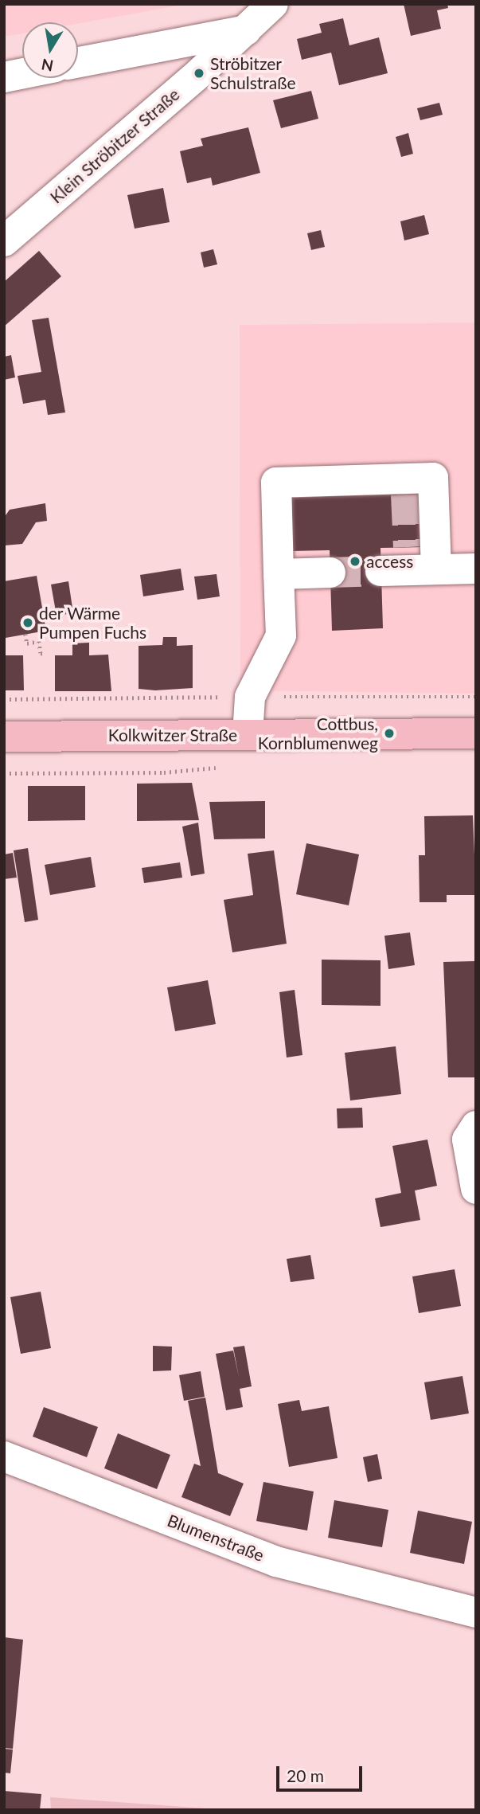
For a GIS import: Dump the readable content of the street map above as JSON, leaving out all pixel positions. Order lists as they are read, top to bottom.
{
  "streets": {
    "main road": ["Kolkwitzer Straße"],
    "street": ["Klein Ströbitzer Straße", "Blumenstraße"]
  },
  "places": [
    "Ströbitzer Schulstraße",
    "access",
    "der Wärme Pumpen Fuchs",
    "Cottbus, Kornblumenweg"
  ],
  "scale_bar": "20 m",
  "north": "bottom"
}
